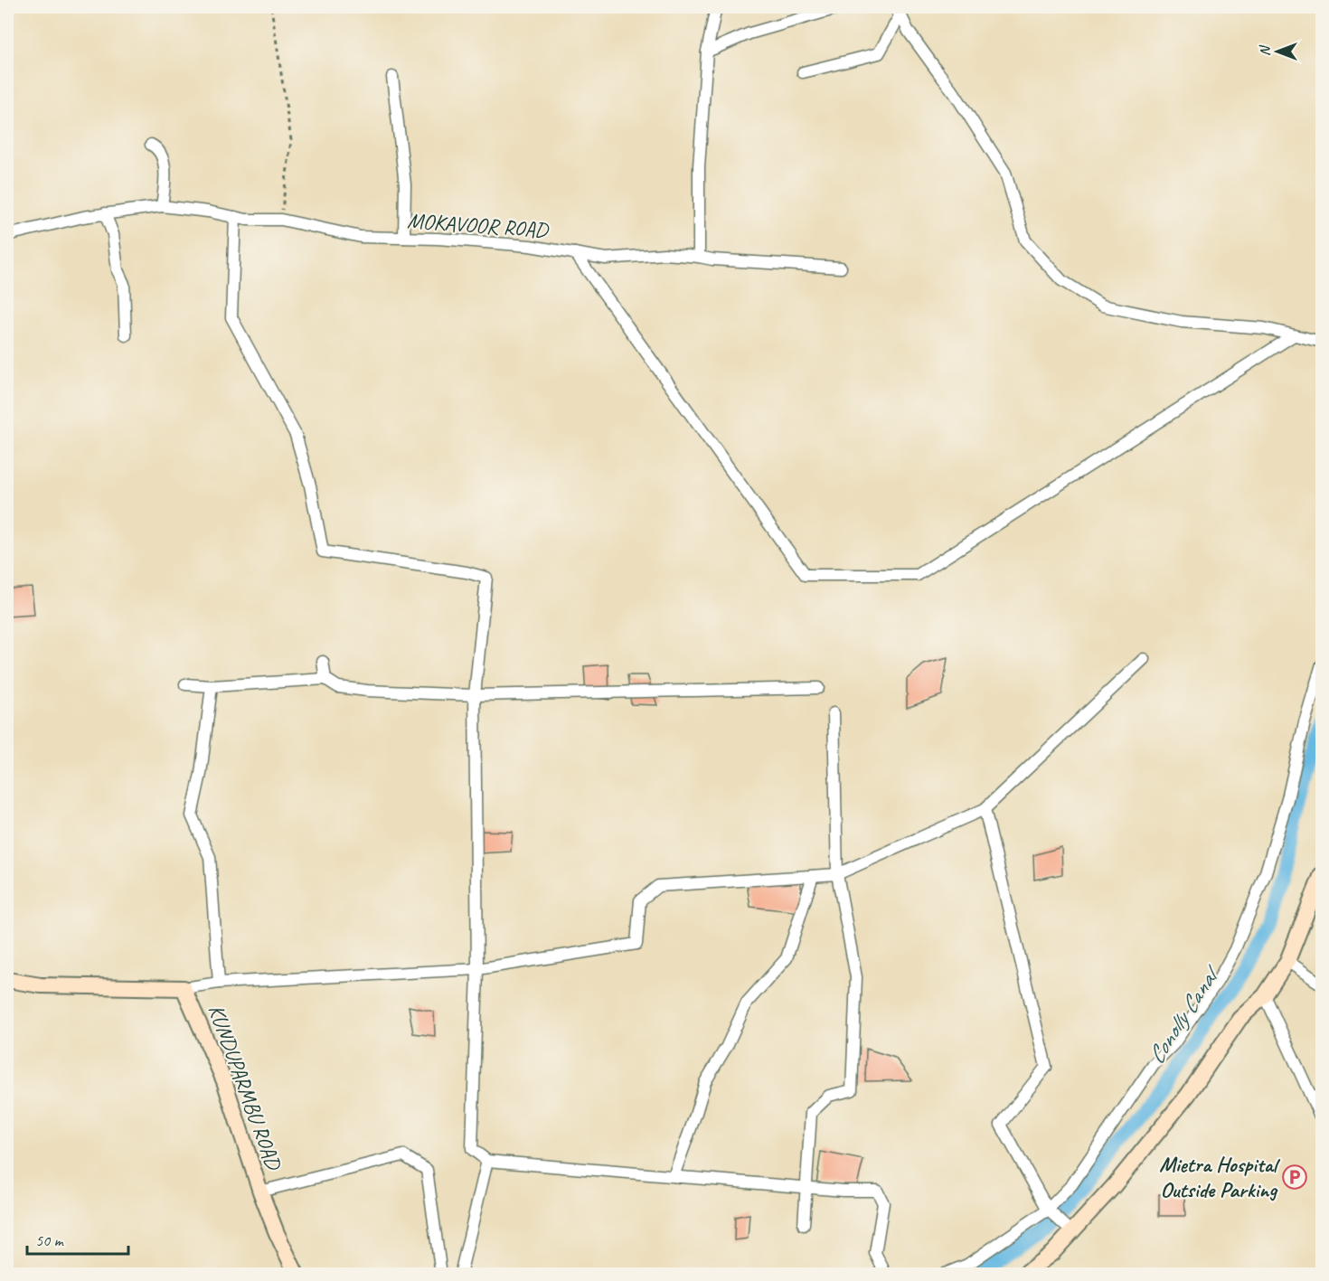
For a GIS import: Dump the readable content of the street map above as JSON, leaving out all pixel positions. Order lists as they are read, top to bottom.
{
  "streets": {
    "main road": ["KUNDUPARMBU ROAD"],
    "street": ["MOKAVOOR ROAD"]
  },
  "water": ["Conolly Canal"],
  "places": {
    "parking": ["Mietra Hospital Outside Parking"]
  },
  "scale_bar": "50 m",
  "north": "left"
}
